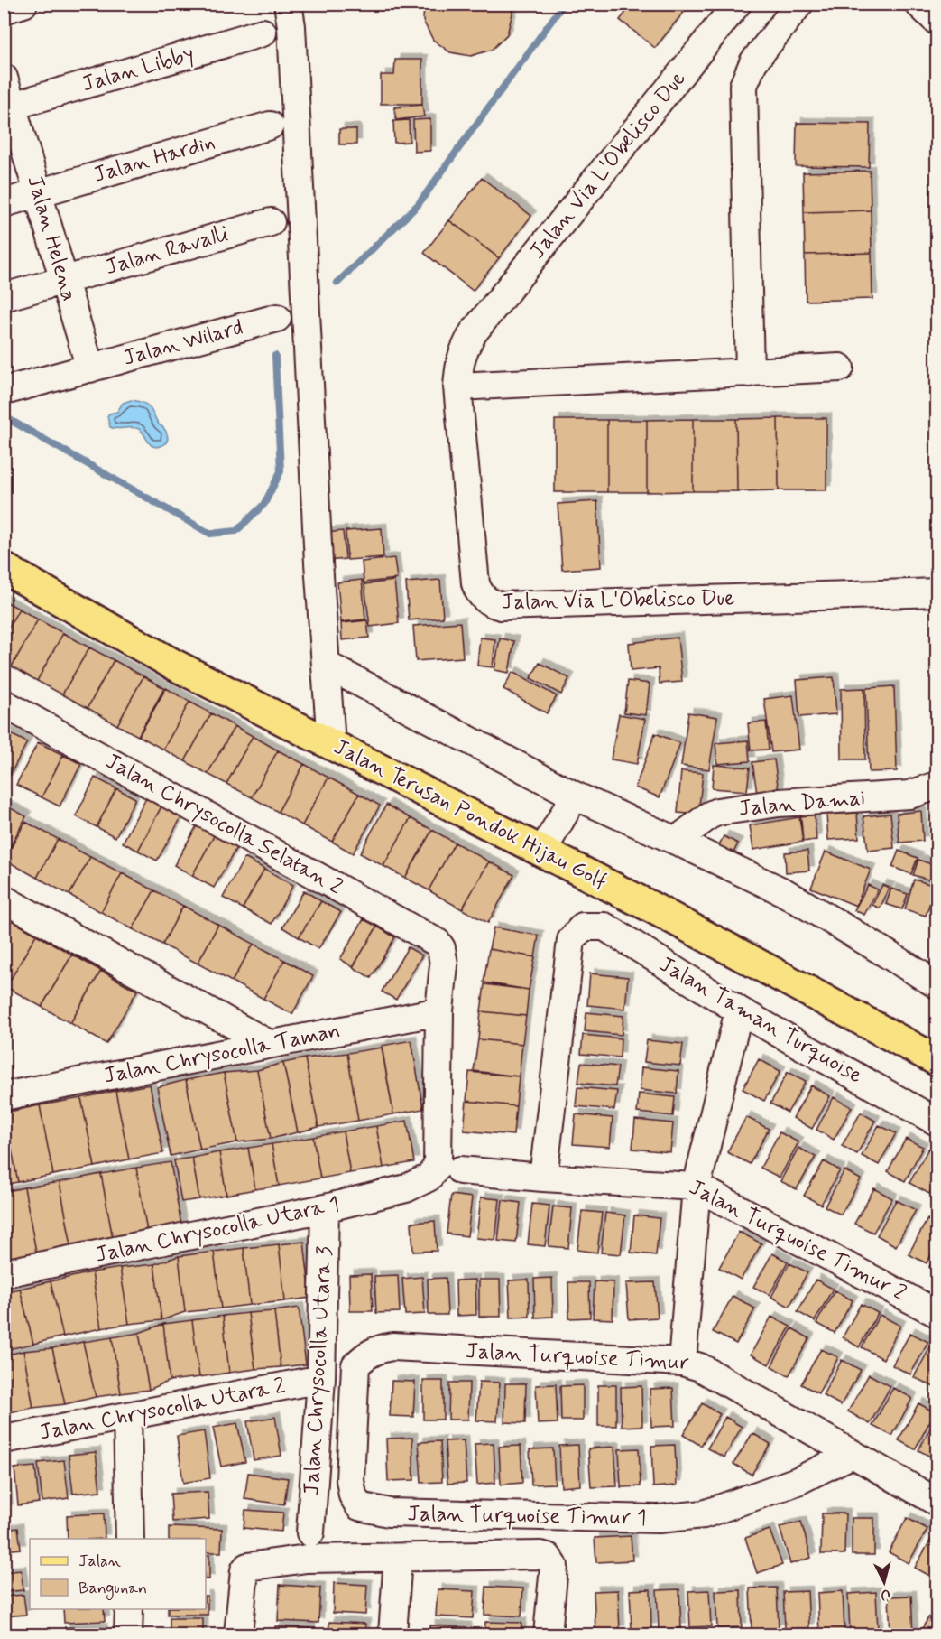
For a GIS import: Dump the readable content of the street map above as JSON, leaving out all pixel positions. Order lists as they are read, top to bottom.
{
  "streets": {
    "main road": ["Jalan Terusan Pondok Hijau Golf"],
    "street": [
      "Jalan Libby",
      "Jalan Hardin",
      "Jalan Via L'Obelisco Due",
      "Jalan Helena",
      "Jalan Ravalli",
      "Jalan Wilard",
      "Jalan Damai",
      "Jalan Chrysocolla Selatan 2",
      "Jalan Taman Turquoise",
      "Jalan Chrysocolla Taman",
      "Jalan Chrysocolla Utara 1",
      "Jalan Turquoise Timur 2",
      "Jalan Turquoise Timur",
      "Jalan Chrysocolla Utara 3",
      "Jalan Chrysocolla Utara 2",
      "Jalan Turquoise Timur 1"
    ]
  },
  "crossings": [
    ["Jalan Libby", "Jalan Helena"],
    ["Jalan Hardin", "Jalan Helena"],
    ["Jalan Helena", "Jalan Ravalli"],
    ["Jalan Helena", "Jalan Wilard"],
    ["Jalan Chrysocolla Selatan 2", "Jalan Chrysocolla Taman"],
    ["Jalan Chrysocolla Selatan 2", "Jalan Chrysocolla Utara 1"],
    ["Jalan Taman Turquoise", "Jalan Turquoise Timur 2"],
    ["Jalan Chrysocolla Taman", "Jalan Chrysocolla Utara 1"],
    ["Jalan Chrysocolla Utara 1", "Jalan Chrysocolla Utara 3"],
    ["Jalan Turquoise Timur", "Jalan Turquoise Timur 1"],
    ["Jalan Chrysocolla Utara 3", "Jalan Chrysocolla Utara 2"]
  ],
  "legend": ["Jalan", "Bangunan"],
  "north": "bottom"
}
